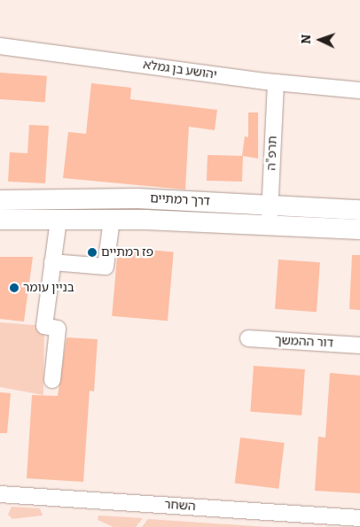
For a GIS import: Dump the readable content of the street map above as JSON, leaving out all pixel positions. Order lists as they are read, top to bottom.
{
  "streets": {
    "main road": ["דרך רמתיים"],
    "street": [
      "יהושע בן גמלא",
      "תרפ\"ה",
      "דור ההמשך",
      "השחר"
    ]
  },
  "crossings": [
    ["יהושע בן גמלא", "תרפ\"ה"],
    ["תרפ\"ה", "דרך רמתיים"]
  ],
  "places": ["פז רמתיים", "בניין עומר"],
  "north": "left"
}
